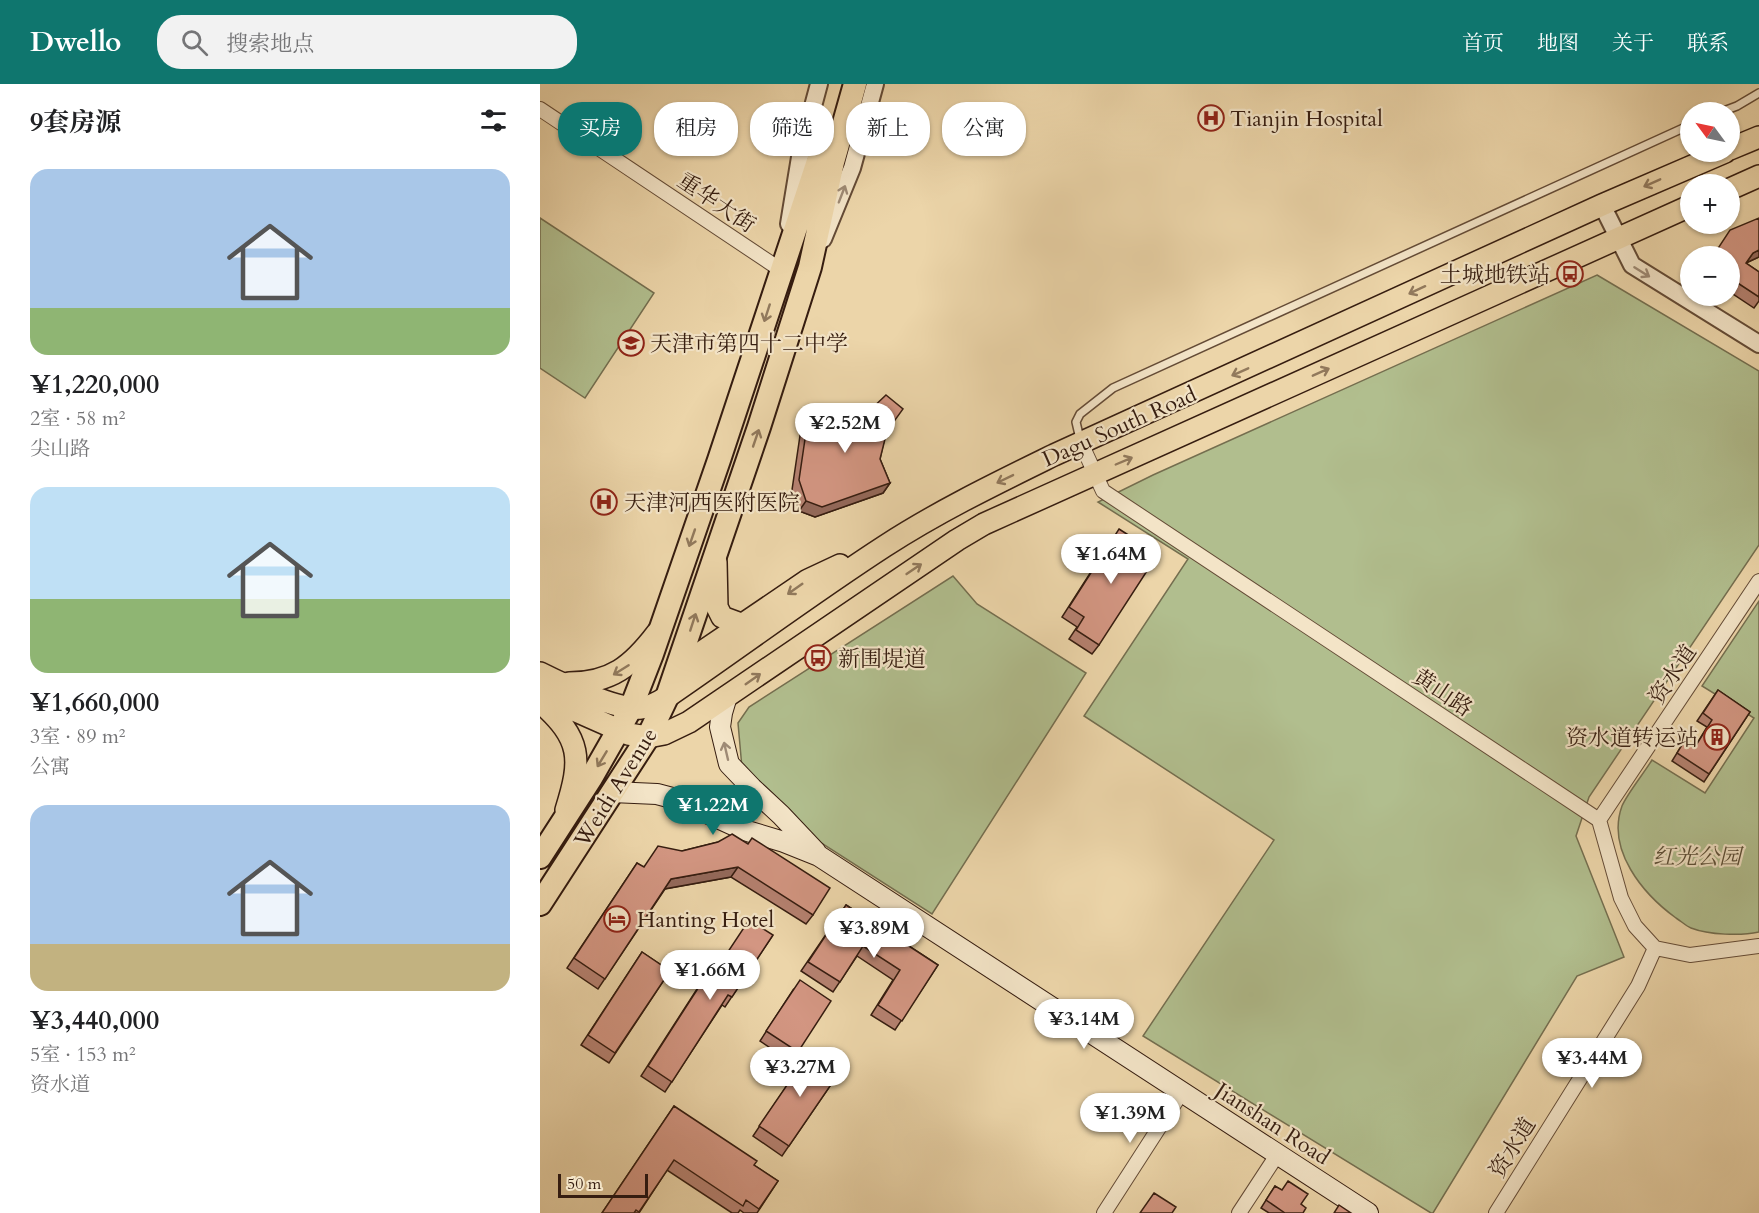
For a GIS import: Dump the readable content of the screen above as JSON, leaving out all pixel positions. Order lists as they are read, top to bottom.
{
  "streets": {
    "highway": ["Weidi Avenue"],
    "main road": ["Dagu South Road", "Jianshan Road"],
    "street": ["重华大街", "资水道", "黄山路"]
  },
  "crossings": [
    ["重华大街", "Weidi Avenue"],
    ["Dagu South Road", "黄山路"],
    ["Dagu South Road", "Weidi Avenue"],
    ["资水道", "黄山路"]
  ],
  "parks": ["红光公园"],
  "places": {
    "hospital": ["Tianjin Hospital", "天津河西医附医院"],
    "bus stop": ["土城地铁站", "新围堤道"],
    "school or university": ["天津市第四十二中学"],
    "building": ["资水道转运站"],
    "hotel": ["Hanting Hotel"]
  },
  "scale_bar": "50 m",
  "north": "top left",
  "page": {
    "header": "Dwello",
    "search": "搜索地点",
    "nav": [
      "首页",
      "地图",
      "关于",
      "联系"
    ],
    "heading": "9套房源",
    "map_buttons": ["+", "−"],
    "chip": [
      "买房",
      "租房",
      "筛选",
      "新上",
      "公寓"
    ],
    "list": [
      {
        "name": "¥1,220,000",
        "note": "2室 · 58 m² · 尖山路"
      },
      {
        "name": "¥1,660,000",
        "note": "3室 · 89 m² · 公寓"
      },
      {
        "name": "¥3,440,000",
        "note": "5室 · 153 m² · 资水道"
      }
    ],
    "price": [
      "¥2.52M",
      "¥1.64M",
      "¥1.22M",
      "¥3.89M",
      "¥1.66M",
      "¥3.14M",
      "¥3.44M",
      "¥3.27M",
      "¥1.39M"
    ],
    "scale": "50 m"
  }
}
